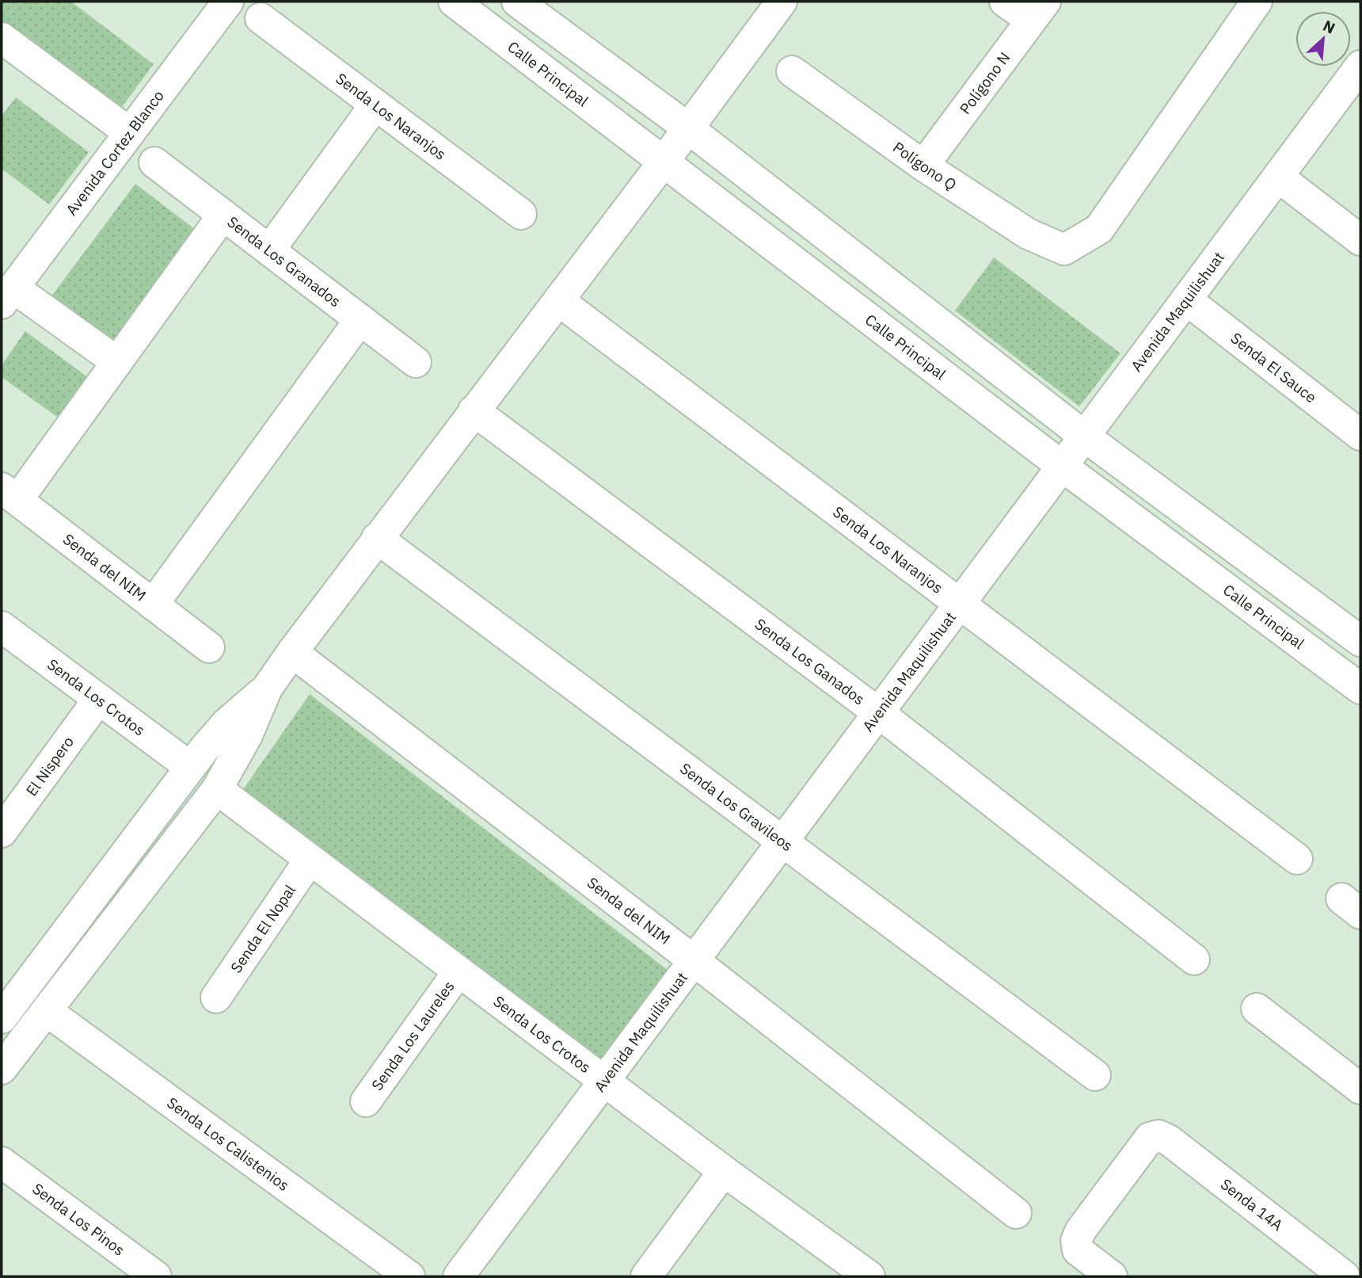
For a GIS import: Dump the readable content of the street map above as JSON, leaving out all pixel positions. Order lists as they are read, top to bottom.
{
  "streets": {
    "street": [
      "Calle Principal",
      "Polígono N",
      "Senda Los Naranjos",
      "Avenida Cortez Blanco",
      "Polígono Q",
      "Senda Los Granados",
      "Avenida Maquilishuat",
      "Senda El Sauce",
      "Senda del NIM",
      "Senda Los Ganados",
      "Senda Los Crotos",
      "El Nispero",
      "Senda Los Gravileos",
      "Senda El Nopal",
      "Senda Los Laureles",
      "Senda Los Calistenios",
      "Senda 14A",
      "Senda Los Pinos"
    ]
  },
  "crossings": [
    ["Calle Principal", "Avenida Maquilishuat"],
    ["Polígono N", "Polígono Q"],
    ["Senda Los Naranjos", "Avenida Maquilishuat"],
    ["Avenida Maquilishuat", "Senda El Sauce"],
    ["Avenida Maquilishuat", "Senda del NIM"],
    ["Avenida Maquilishuat", "Senda Los Ganados"],
    ["Avenida Maquilishuat", "Senda Los Crotos"],
    ["Avenida Maquilishuat", "Senda Los Gravileos"],
    ["Senda Los Crotos", "El Nispero"],
    ["Senda Los Crotos", "Senda El Nopal"],
    ["Senda Los Crotos", "Senda Los Laureles"]
  ],
  "north": "top right"
}
